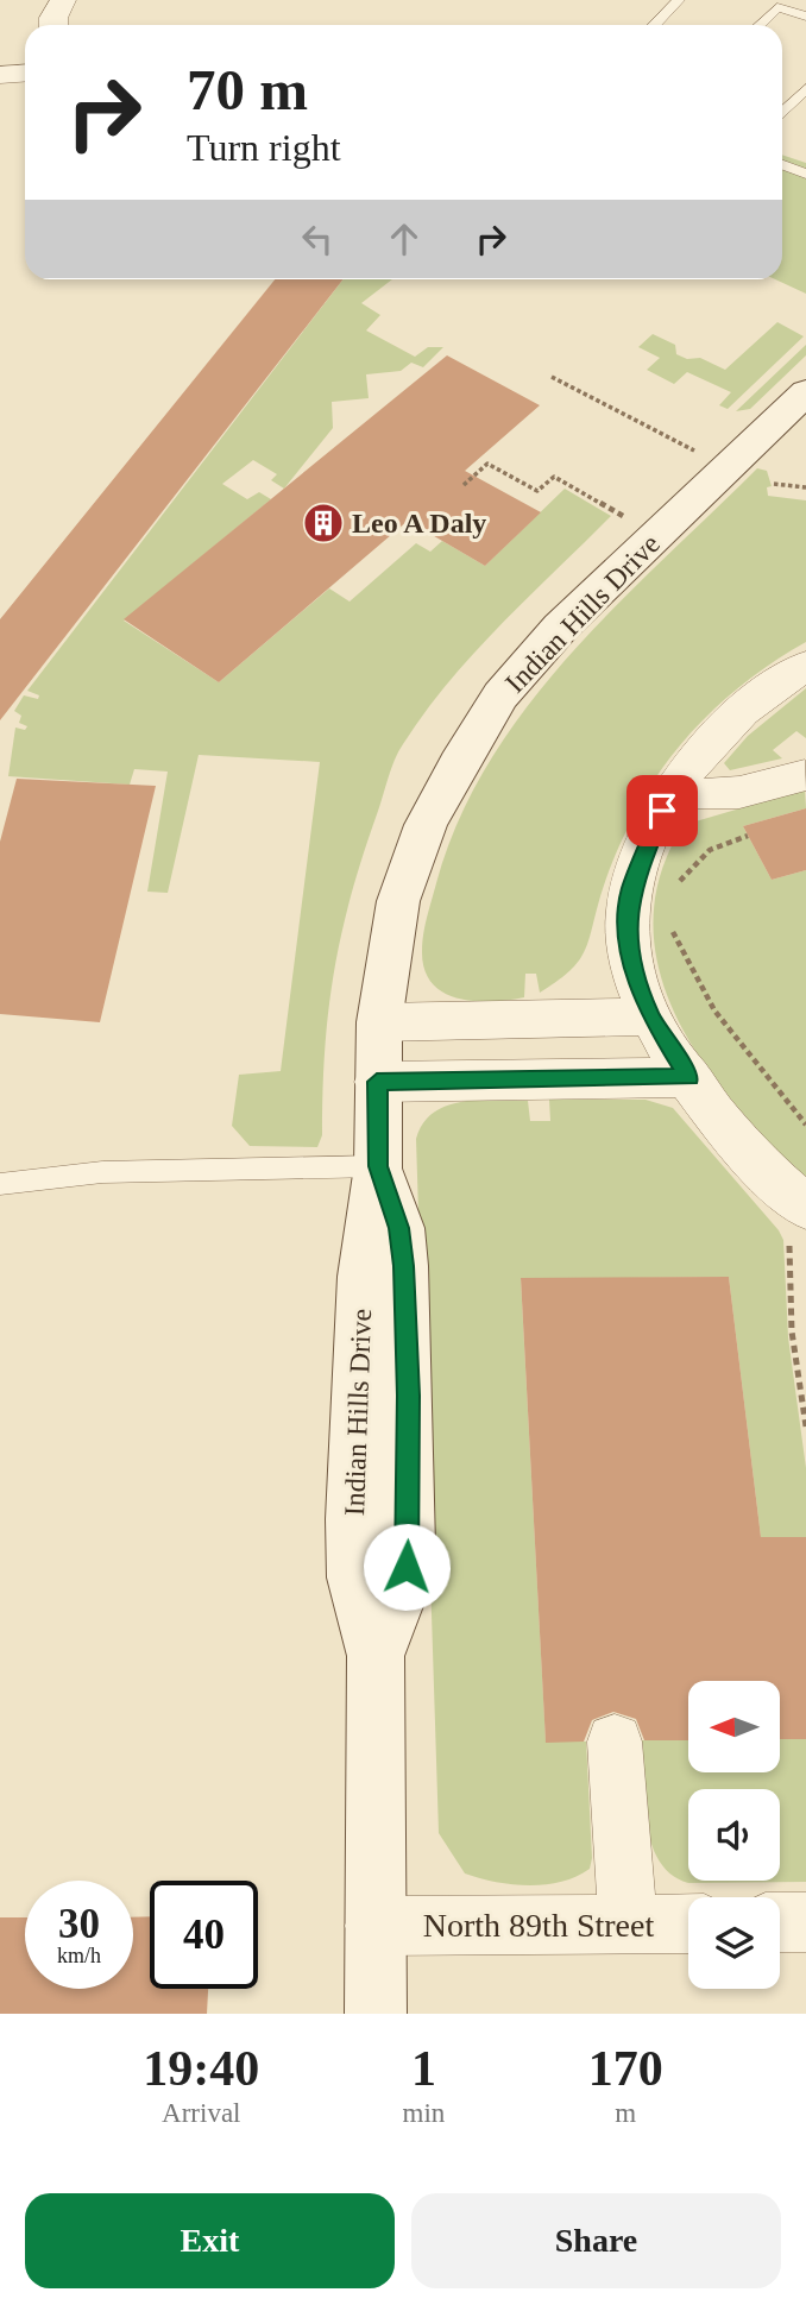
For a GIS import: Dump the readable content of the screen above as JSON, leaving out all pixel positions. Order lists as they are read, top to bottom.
{
  "streets": {
    "street": ["Indian Hills Drive", "North 89th Street"]
  },
  "crossings": [
    ["Indian Hills Drive", "North 89th Street"]
  ],
  "places": {
    "building": ["Leo A Daly"]
  },
  "north": "left",
  "page": {
    "turn": ["70 m", "Turn right"],
    "speed": "30 km/h",
    "limit": "40",
    "eta": [
      "19:40",
      "Arrival",
      "1",
      "min",
      "170",
      "m"
    ],
    "buttons": ["Exit", "Share"]
  }
}
